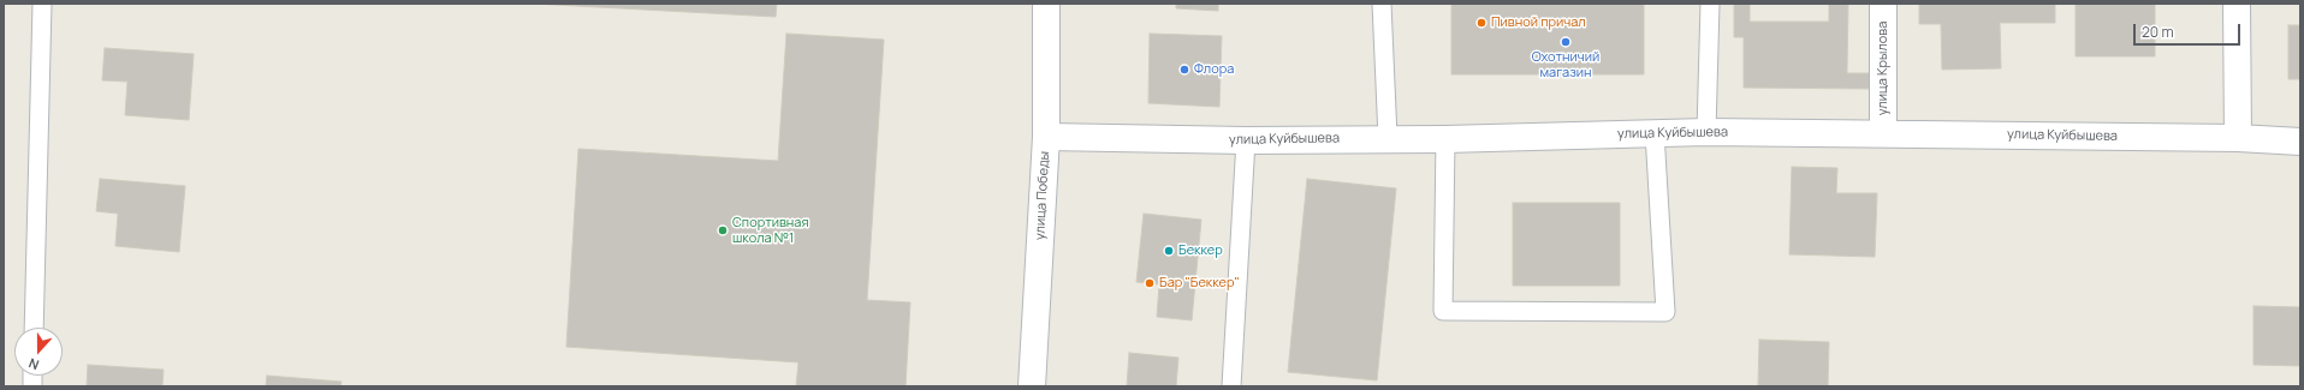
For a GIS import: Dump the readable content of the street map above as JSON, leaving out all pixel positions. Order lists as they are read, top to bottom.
{
  "streets": {
    "street": ["улица Крылова", "улица Куйбышева", "улица Победы"]
  },
  "crossings": [
    ["улица Крылова", "улица Куйбышева"],
    ["улица Куйбышева", "улица Победы"]
  ],
  "places": [
    "Пивной причал",
    "Охотничий магазин",
    "Флора",
    "Спортивная школа №1",
    "Беккер",
    "Бар \"Беккер\""
  ],
  "scale_bar": "20 m",
  "north": "bottom"
}
